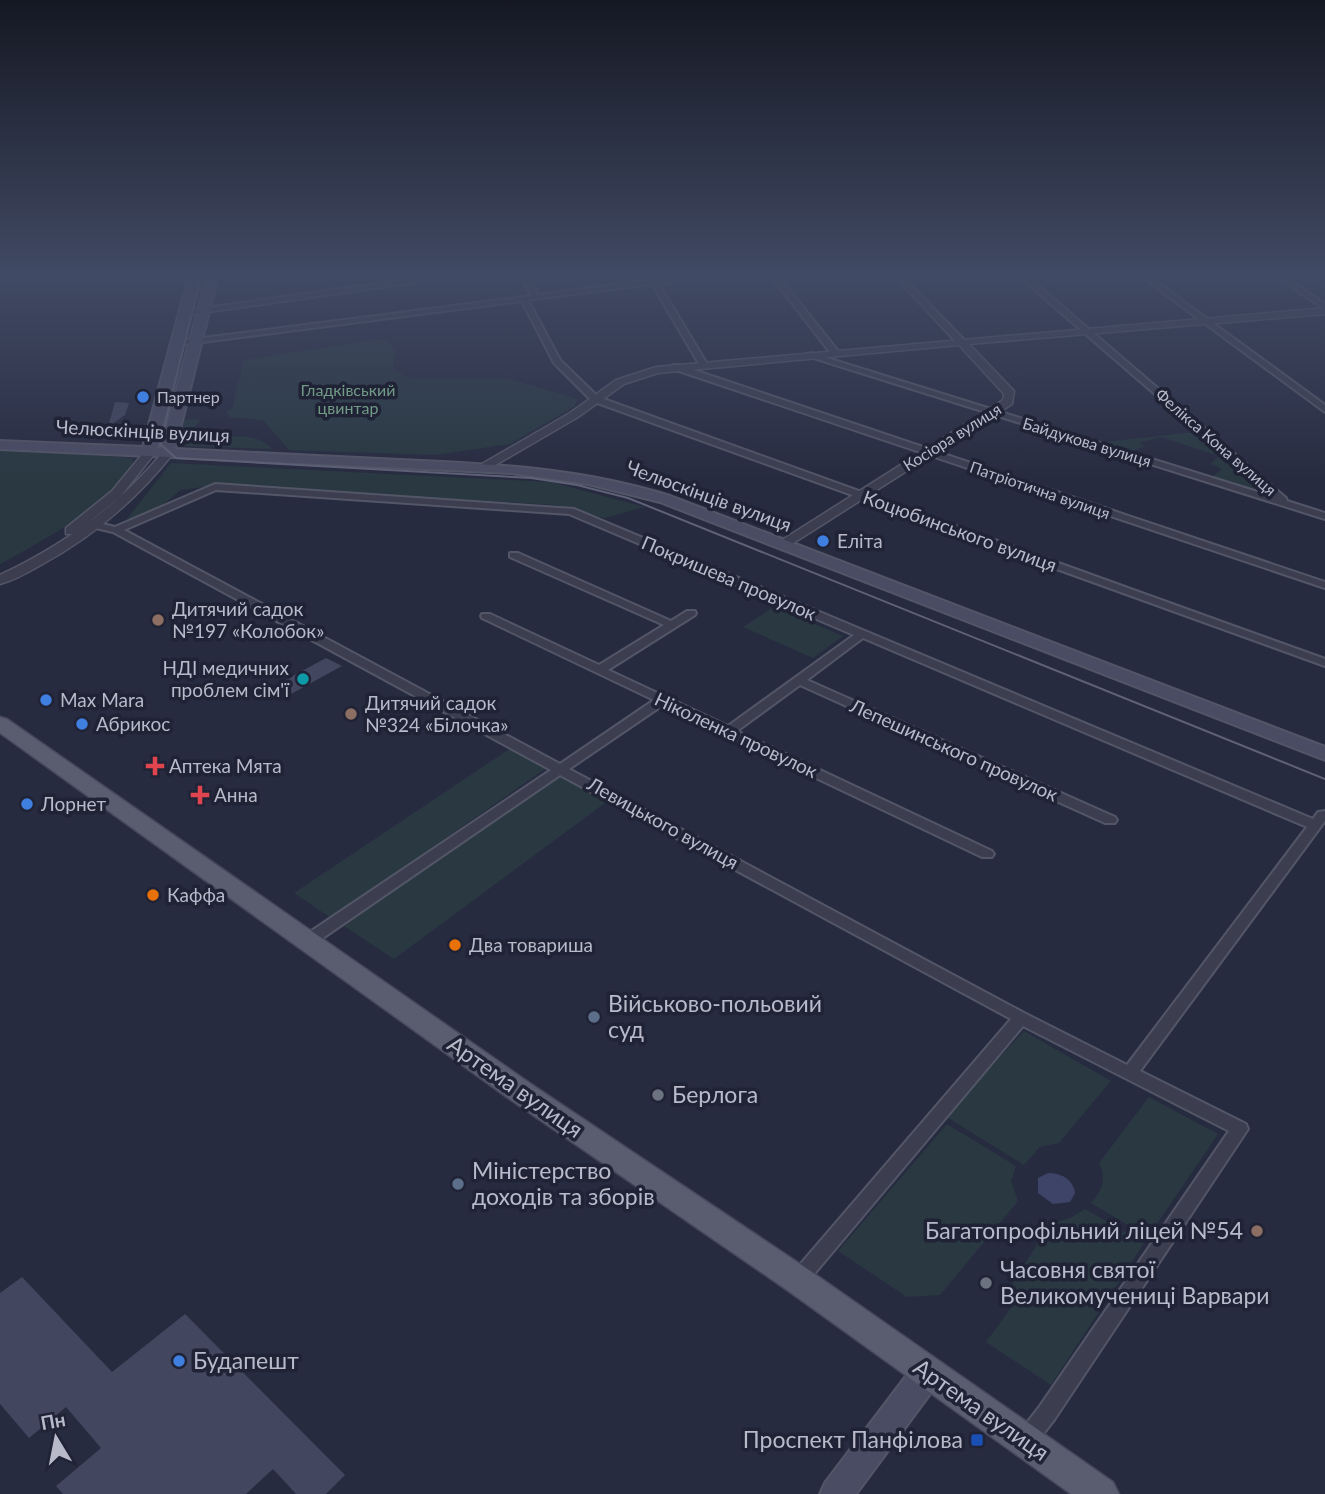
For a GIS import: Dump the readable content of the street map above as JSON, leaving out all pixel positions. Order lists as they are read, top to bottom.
{
  "streets": {
    "main road": ["Челюскінців вулиця", "Артема вулиця"],
    "street": [
      "Косіора вулиця",
      "Байдукова вулиця",
      "Фелікса Кона вулиця",
      "Патріотична вулиця",
      "Коцюбинського вулиця",
      "Покришева провулок",
      "Ніколенка провулок",
      "Лепешинського провулок",
      "Левицького вулиця"
    ]
  },
  "crossings": [
    ["Челюскінців вулиця", "Косіора вулиця"],
    ["Косіора вулиця", "Байдукова вулиця"],
    ["Косіора вулиця", "Патріотична вулиця"],
    ["Косіора вулиця", "Коцюбинського вулиця"],
    ["Байдукова вулиця", "Фелікса Кона вулиця"],
    ["Покришева провулок", "Левицького вулиця"],
    ["Левицького вулиця", "Артема вулиця"]
  ],
  "parks": ["Гладківський цвинтар"],
  "places": {
    "other": [
      "Партнер",
      "Еліта",
      "Дитячий садок №197 «Колобок»",
      "НДІ медичних проблем сім'ї",
      "Max Mara",
      "Дитячий садок №324 «Білочка»",
      "Абрикос",
      "Лорнет",
      "Каффа",
      "Два товариша",
      "Військово-польовий суд",
      "Берлога",
      "Міністерство доходів та зборів",
      "Багатопрофільний ліцей №54",
      "Часовня святої Великомучениці Варвари",
      "Будапешт"
    ],
    "health": ["Аптека Мята", "Анна"],
    "transit": ["Проспект Панфілова"]
  },
  "north": "top"
}
